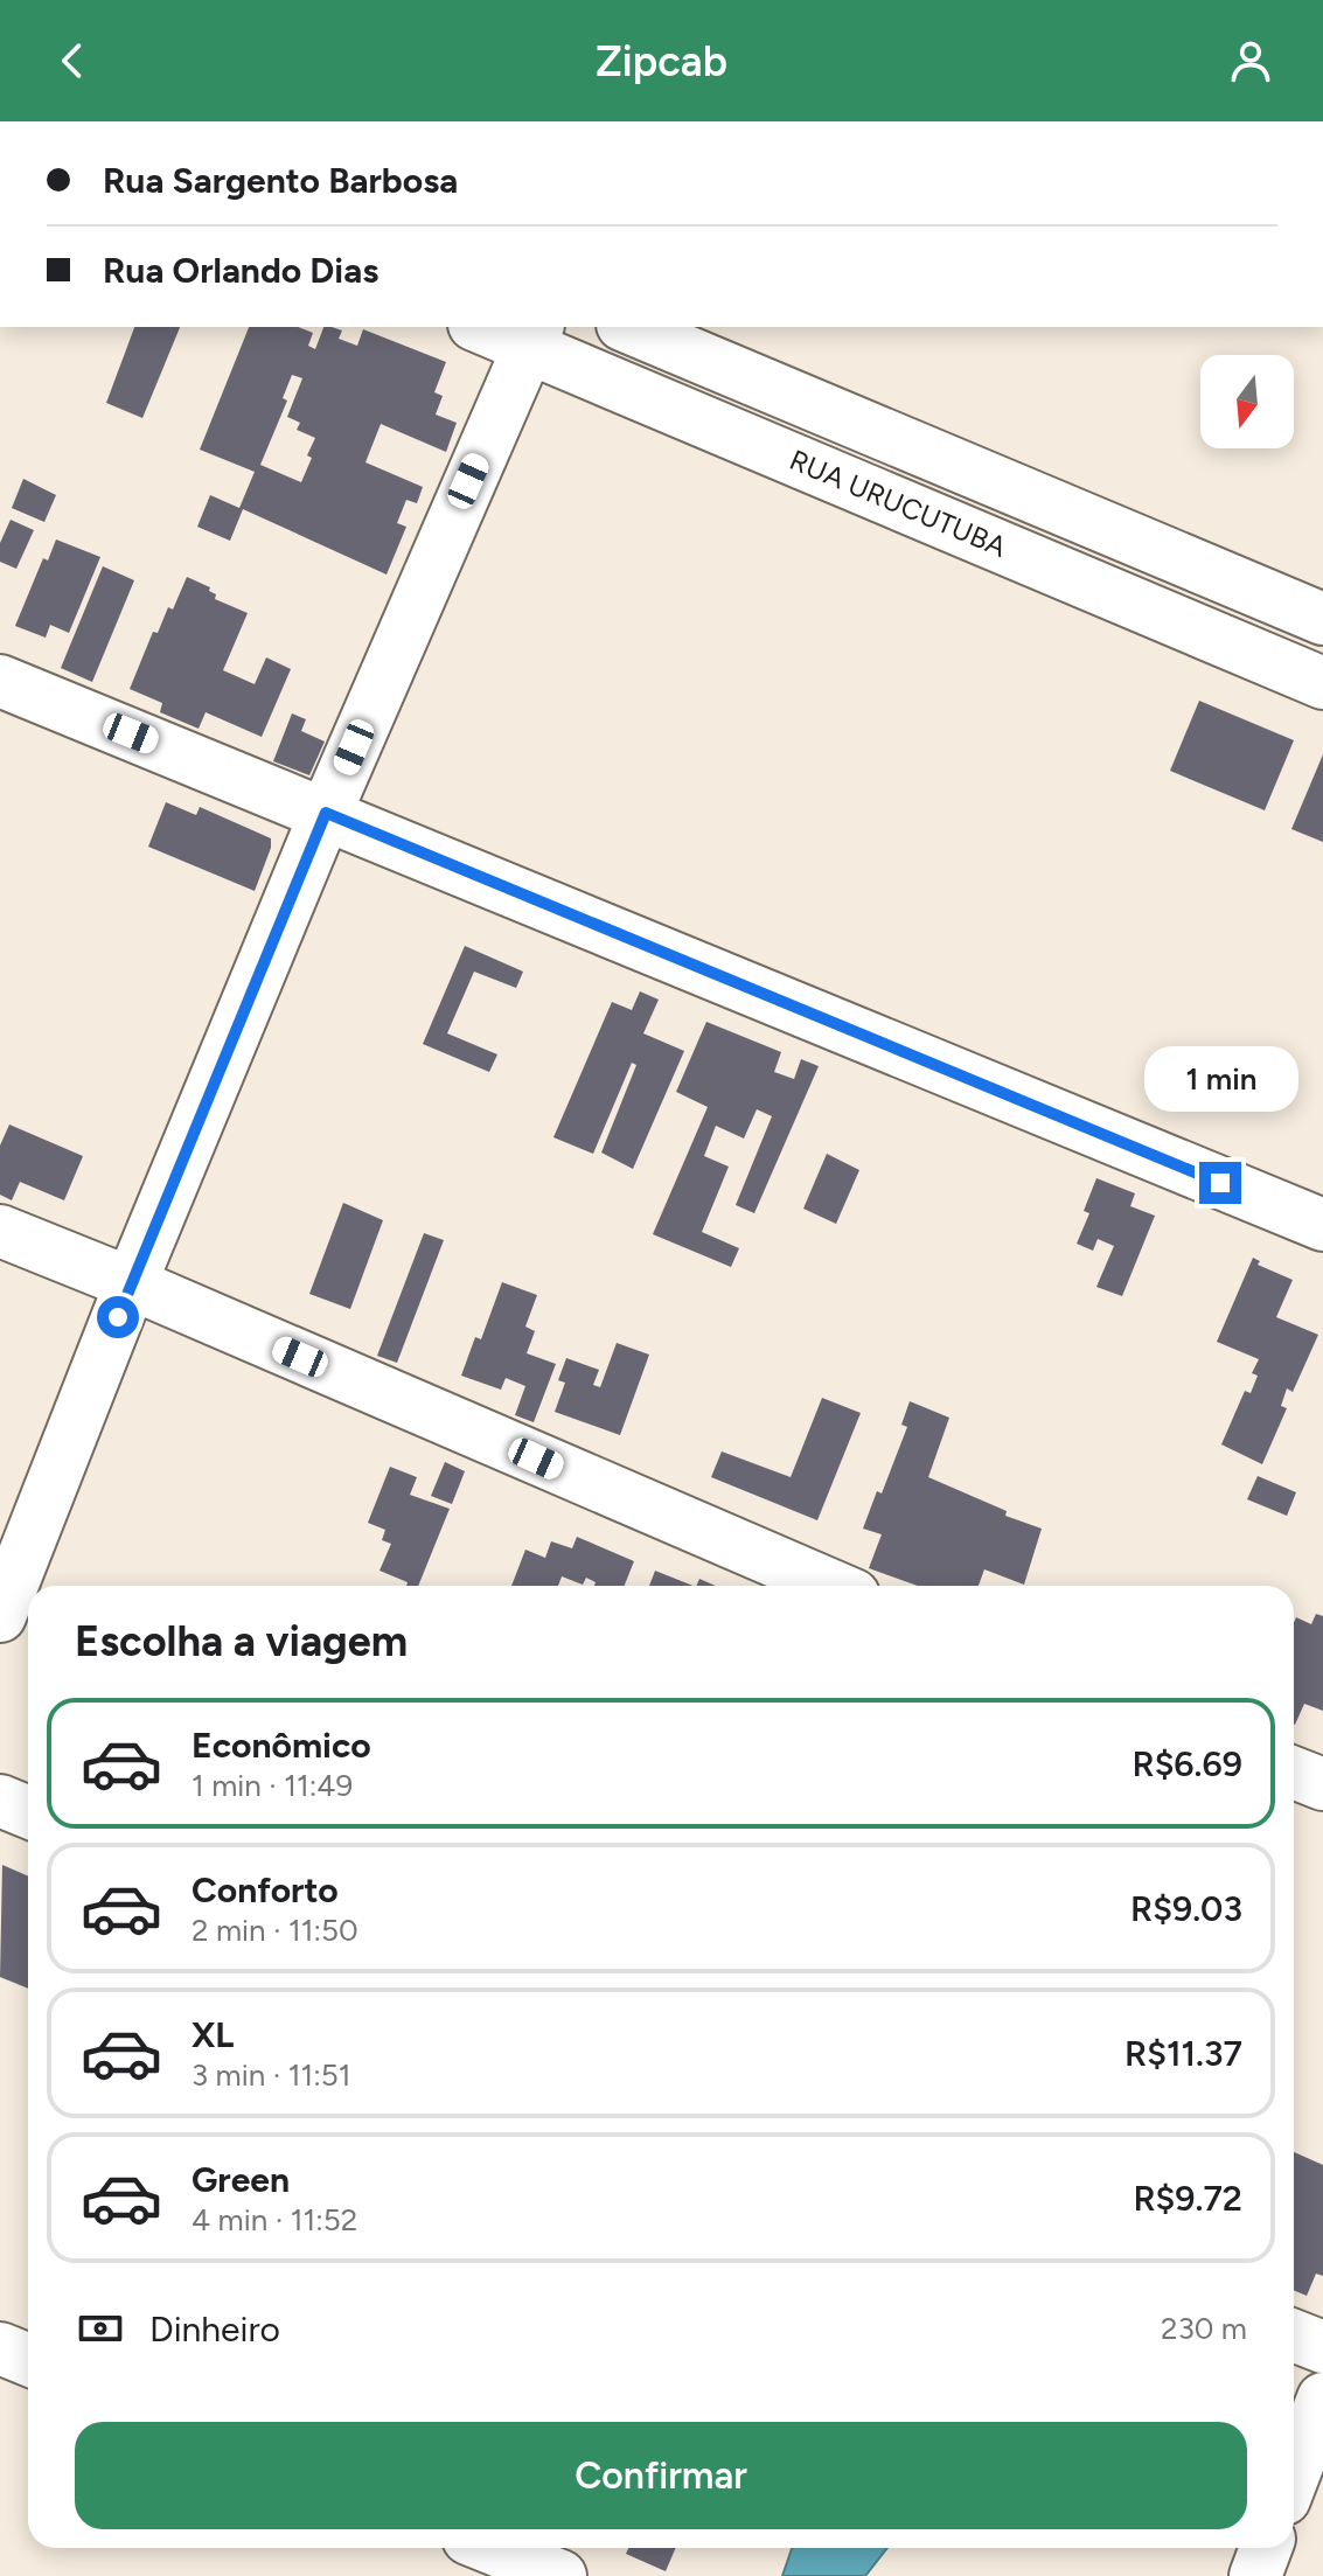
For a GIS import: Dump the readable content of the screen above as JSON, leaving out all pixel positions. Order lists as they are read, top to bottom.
{
  "streets": {
    "street": ["RUA URUCUTUBA"]
  },
  "north": "bottom",
  "page": {
    "header": "Zipcab",
    "banner": ["Rua Sargento Barbosa", "Rua Orlando Dias"],
    "bubble": "1 min",
    "heading": "Escolha a viagem",
    "list": [
      {
        "name": "Econômico",
        "note": "1 min · 11:49",
        "value": "R$6.69"
      },
      {
        "name": "Conforto",
        "note": "2 min · 11:50",
        "value": "R$9.03"
      },
      {
        "name": "XL",
        "note": "3 min · 11:51",
        "value": "R$11.37"
      },
      {
        "name": "Green",
        "note": "4 min · 11:52",
        "value": "R$9.72"
      }
    ],
    "pay": ["Dinheiro", "230 m"],
    "buttons": "Confirmar"
  }
}
